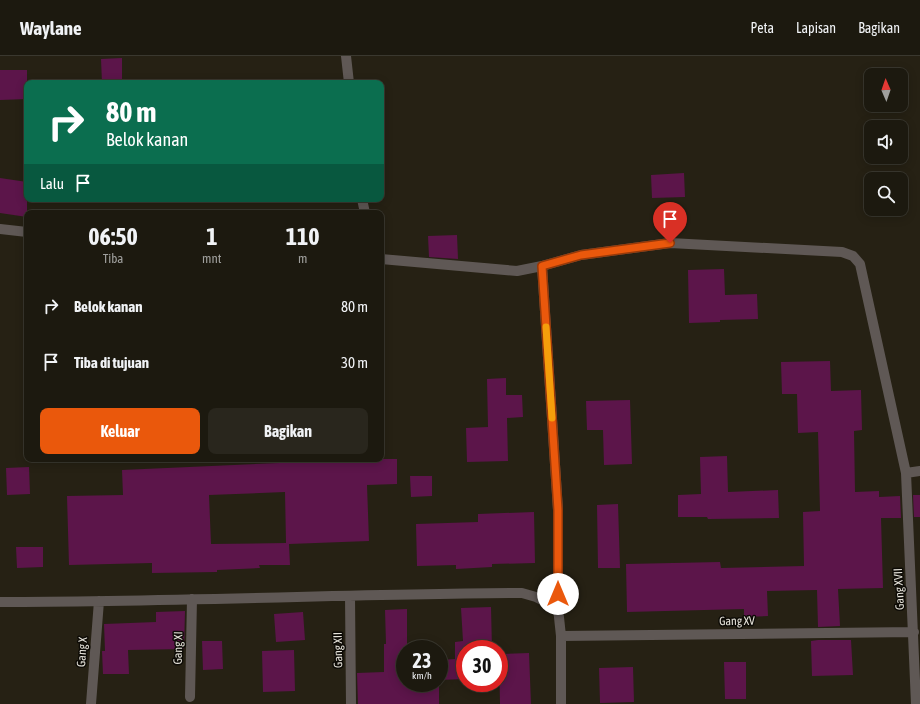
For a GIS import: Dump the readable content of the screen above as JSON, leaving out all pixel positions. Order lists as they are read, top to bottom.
{
  "streets": {
    "street": [
      "Gang XVII",
      "Gang XV",
      "Gang XI",
      "Gang XII",
      "Gang X"
    ]
  },
  "crossings": [
    ["Gang XVII", "Gang XV"]
  ],
  "north": "top",
  "page": {
    "header": "Waylane",
    "nav": ["Peta", "Lapisan", "Bagikan"],
    "turn": ["80 m", "Belok kanan"],
    "then": "Lalu",
    "eta": [
      "06:50",
      "Tiba",
      "1",
      "mnt",
      "110",
      "m"
    ],
    "list": [
      {
        "name": "Belok kanan",
        "value": "80 m"
      },
      {
        "name": "Tiba di tujuan",
        "value": "30 m"
      }
    ],
    "buttons": ["Keluar", "Bagikan"],
    "speed": "23 km/h",
    "limit": "30"
  }
}
